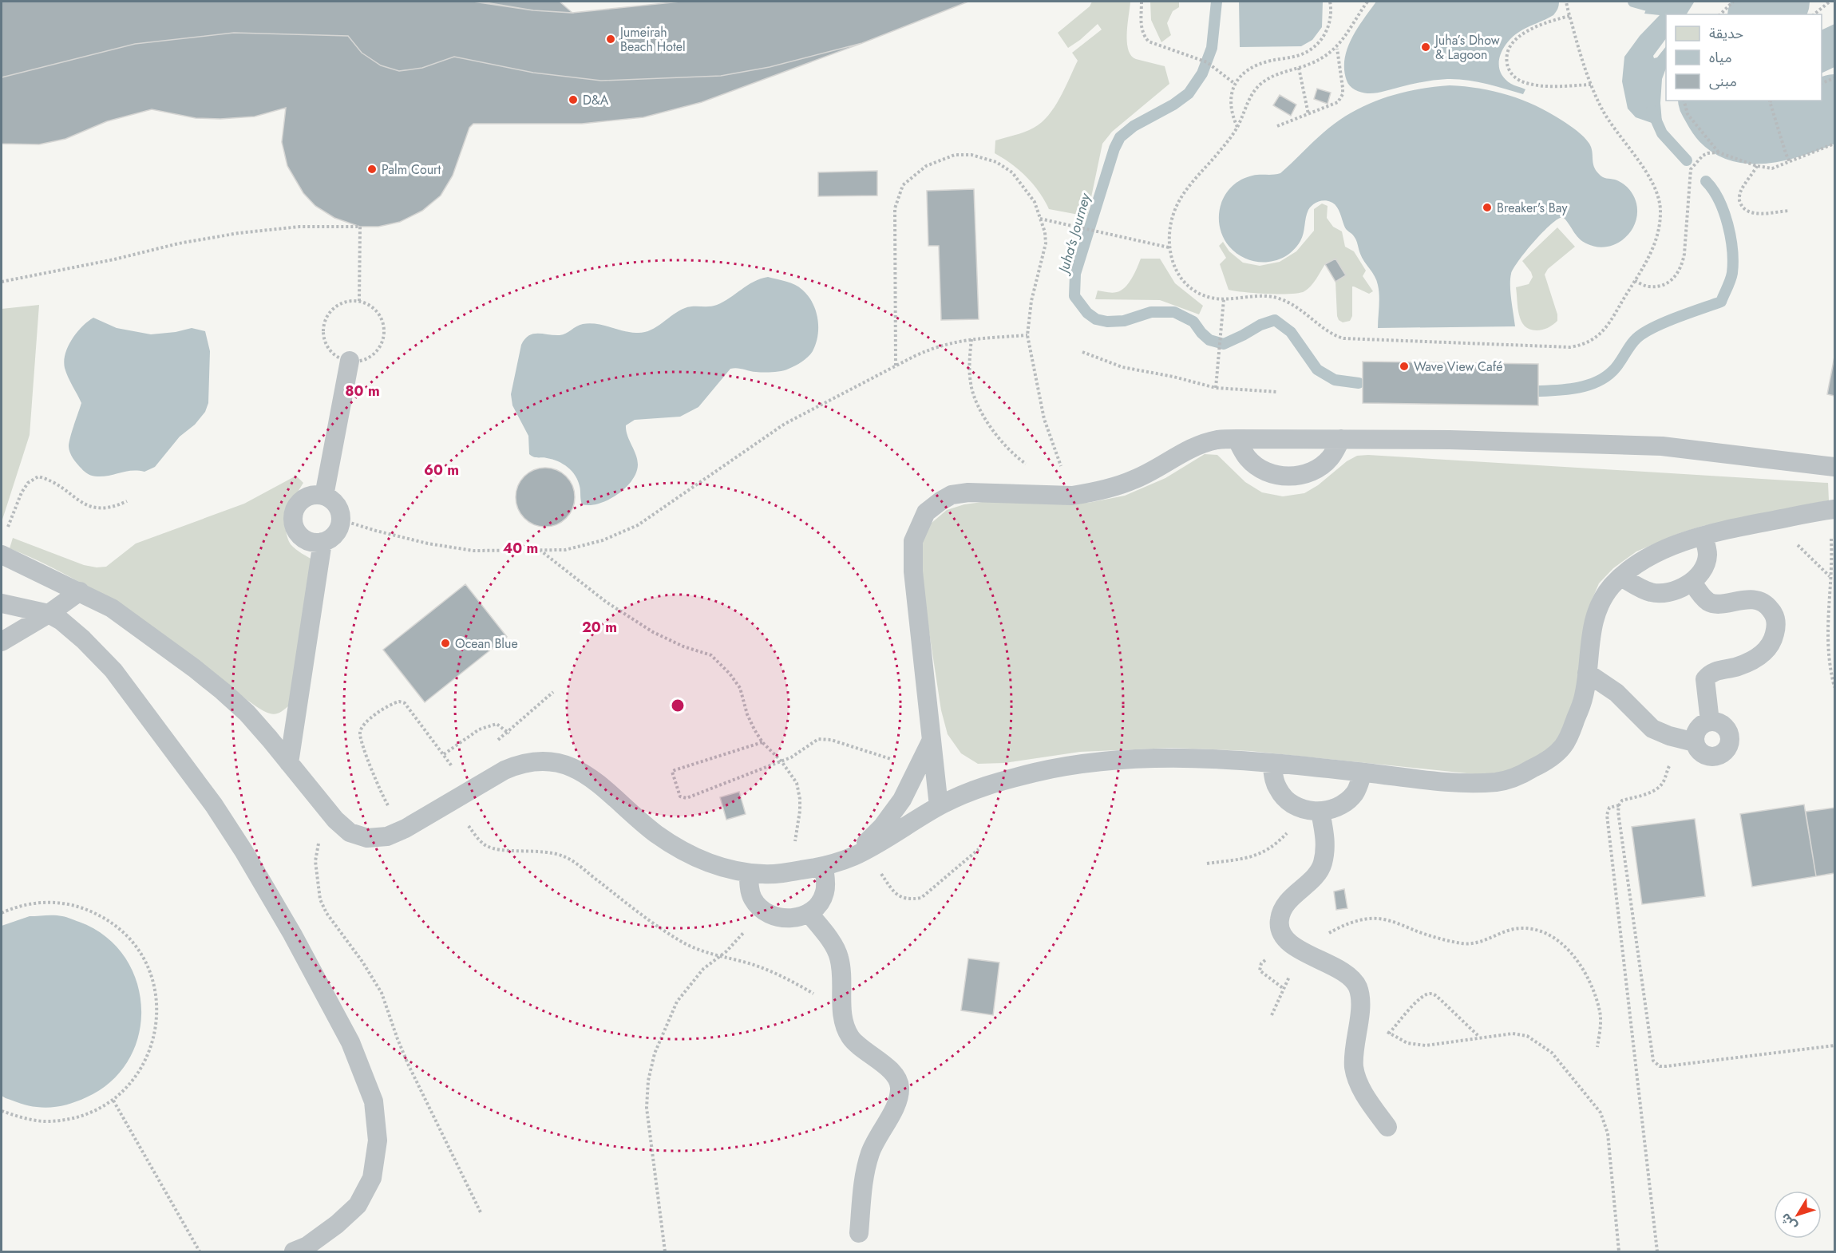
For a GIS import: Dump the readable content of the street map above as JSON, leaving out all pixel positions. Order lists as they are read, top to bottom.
{
  "water": ["Juha's Journey"],
  "places": [
    "Jumeirah Beach Hotel",
    "Juha’s Dhow & Lagoon",
    "D&A",
    "Palm Court",
    "Breaker's Bay",
    "Wave View Café",
    "Ocean Blue"
  ],
  "legend": ["حديقة", "مياه", "مبنى"],
  "north": "bottom left",
  "rings": [
    "80 m",
    "60 m",
    "40 m",
    "20 m"
  ]
}
